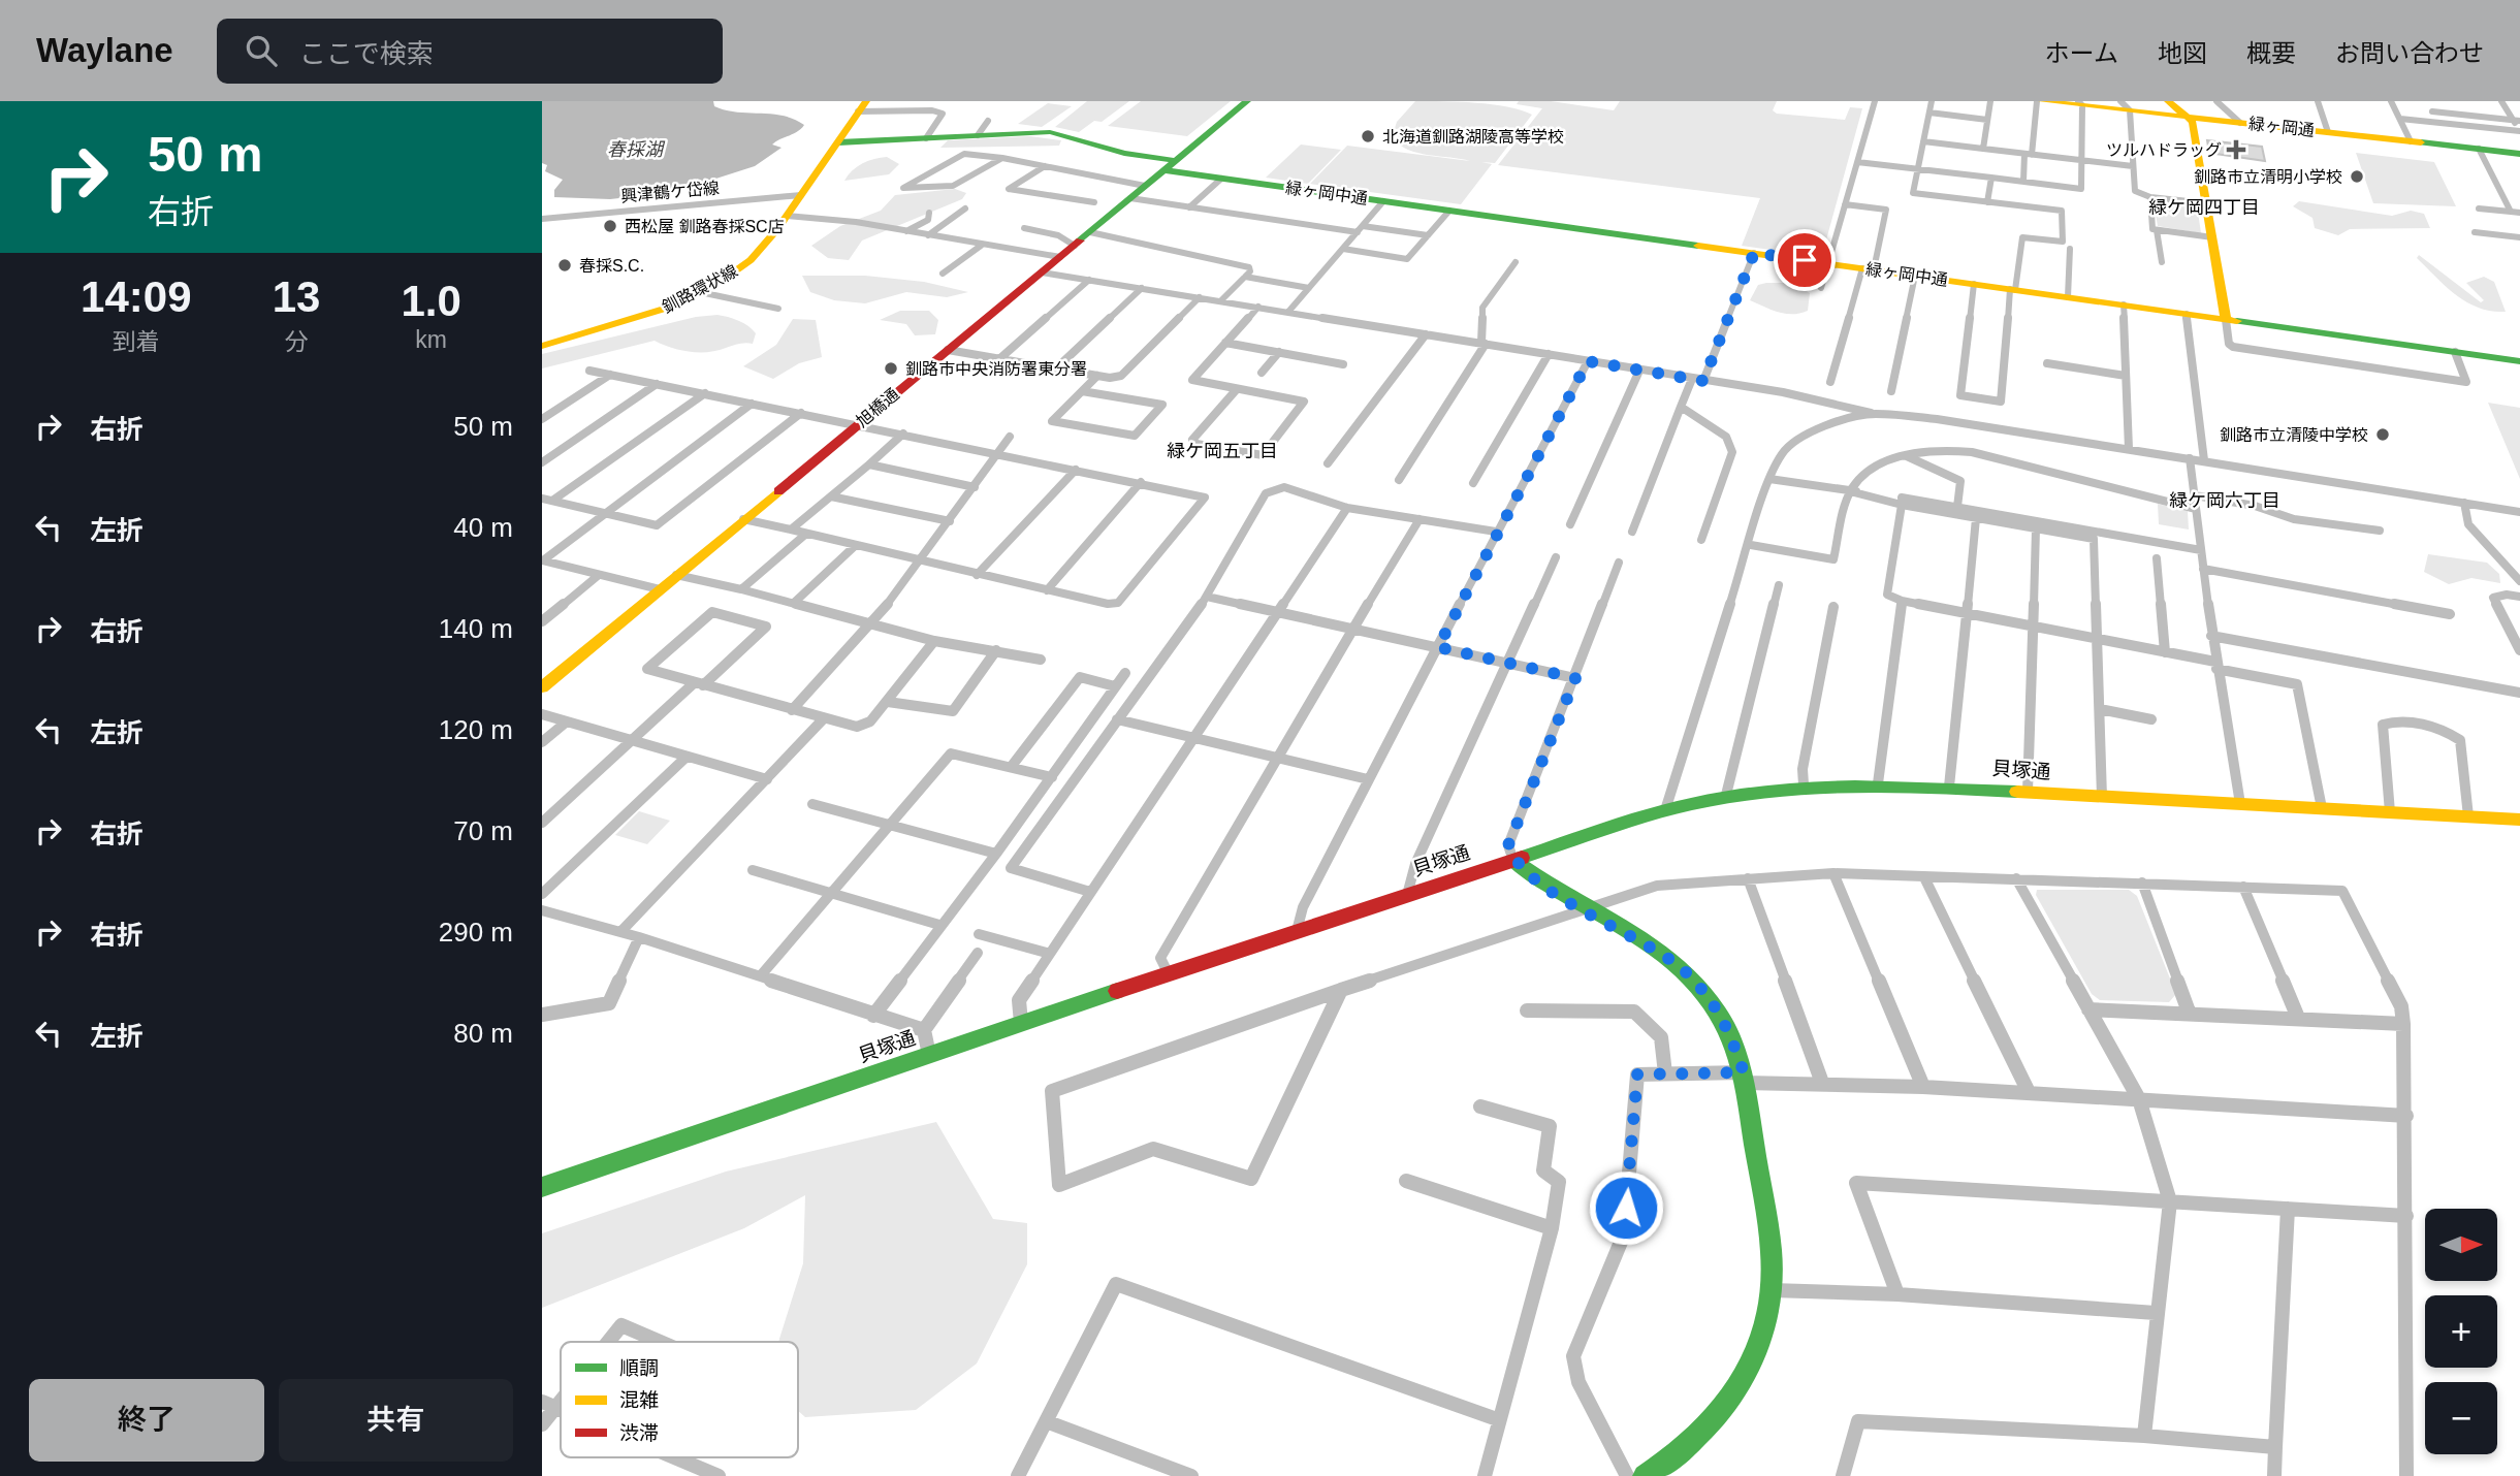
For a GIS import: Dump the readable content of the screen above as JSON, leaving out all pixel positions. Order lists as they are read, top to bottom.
{
  "streets": {
    "street": [
      "緑ヶ岡通",
      "興津鶴ケ岱線",
      "緑ヶ岡中通",
      "釧路環状線",
      "旭橋通",
      "貝塚通"
    ]
  },
  "crossings": [
    ["興津鶴ケ岱線", "釧路環状線"],
    ["緑ヶ岡中通", "釧路環状線"],
    ["緑ヶ岡中通", "旭橋通"]
  ],
  "districts": ["緑ケ岡四丁目", "緑ケ岡五丁目", "緑ケ岡六丁目"],
  "water": ["春採湖"],
  "places": {
    "other": [
      "北海道釧路湖陵高等学校",
      "釧路市立清明小学校",
      "西松屋 釧路春採SC店",
      "春採S.C.",
      "釧路市中央消防署東分署",
      "釧路市立清陵中学校"
    ],
    "health": ["ツルハドラッグ"]
  },
  "legend": ["順調", "混雑", "渋滞"],
  "north": "right",
  "page": {
    "header": "Waylane",
    "search": "ここで検索",
    "nav": [
      "ホーム",
      "地図",
      "概要",
      "お問い合わせ"
    ],
    "turn": ["50 m", "右折"],
    "eta": [
      "14:09",
      "到着",
      "13",
      "分",
      "1.0",
      "km"
    ],
    "list": [
      {
        "name": "右折",
        "value": "50 m"
      },
      {
        "name": "左折",
        "value": "40 m"
      },
      {
        "name": "右折",
        "value": "140 m"
      },
      {
        "name": "左折",
        "value": "120 m"
      },
      {
        "name": "右折",
        "value": "70 m"
      },
      {
        "name": "右折",
        "value": "290 m"
      },
      {
        "name": "左折",
        "value": "80 m"
      }
    ],
    "map_buttons": ["+", "−"],
    "buttons": ["終了", "共有"]
  }
}
